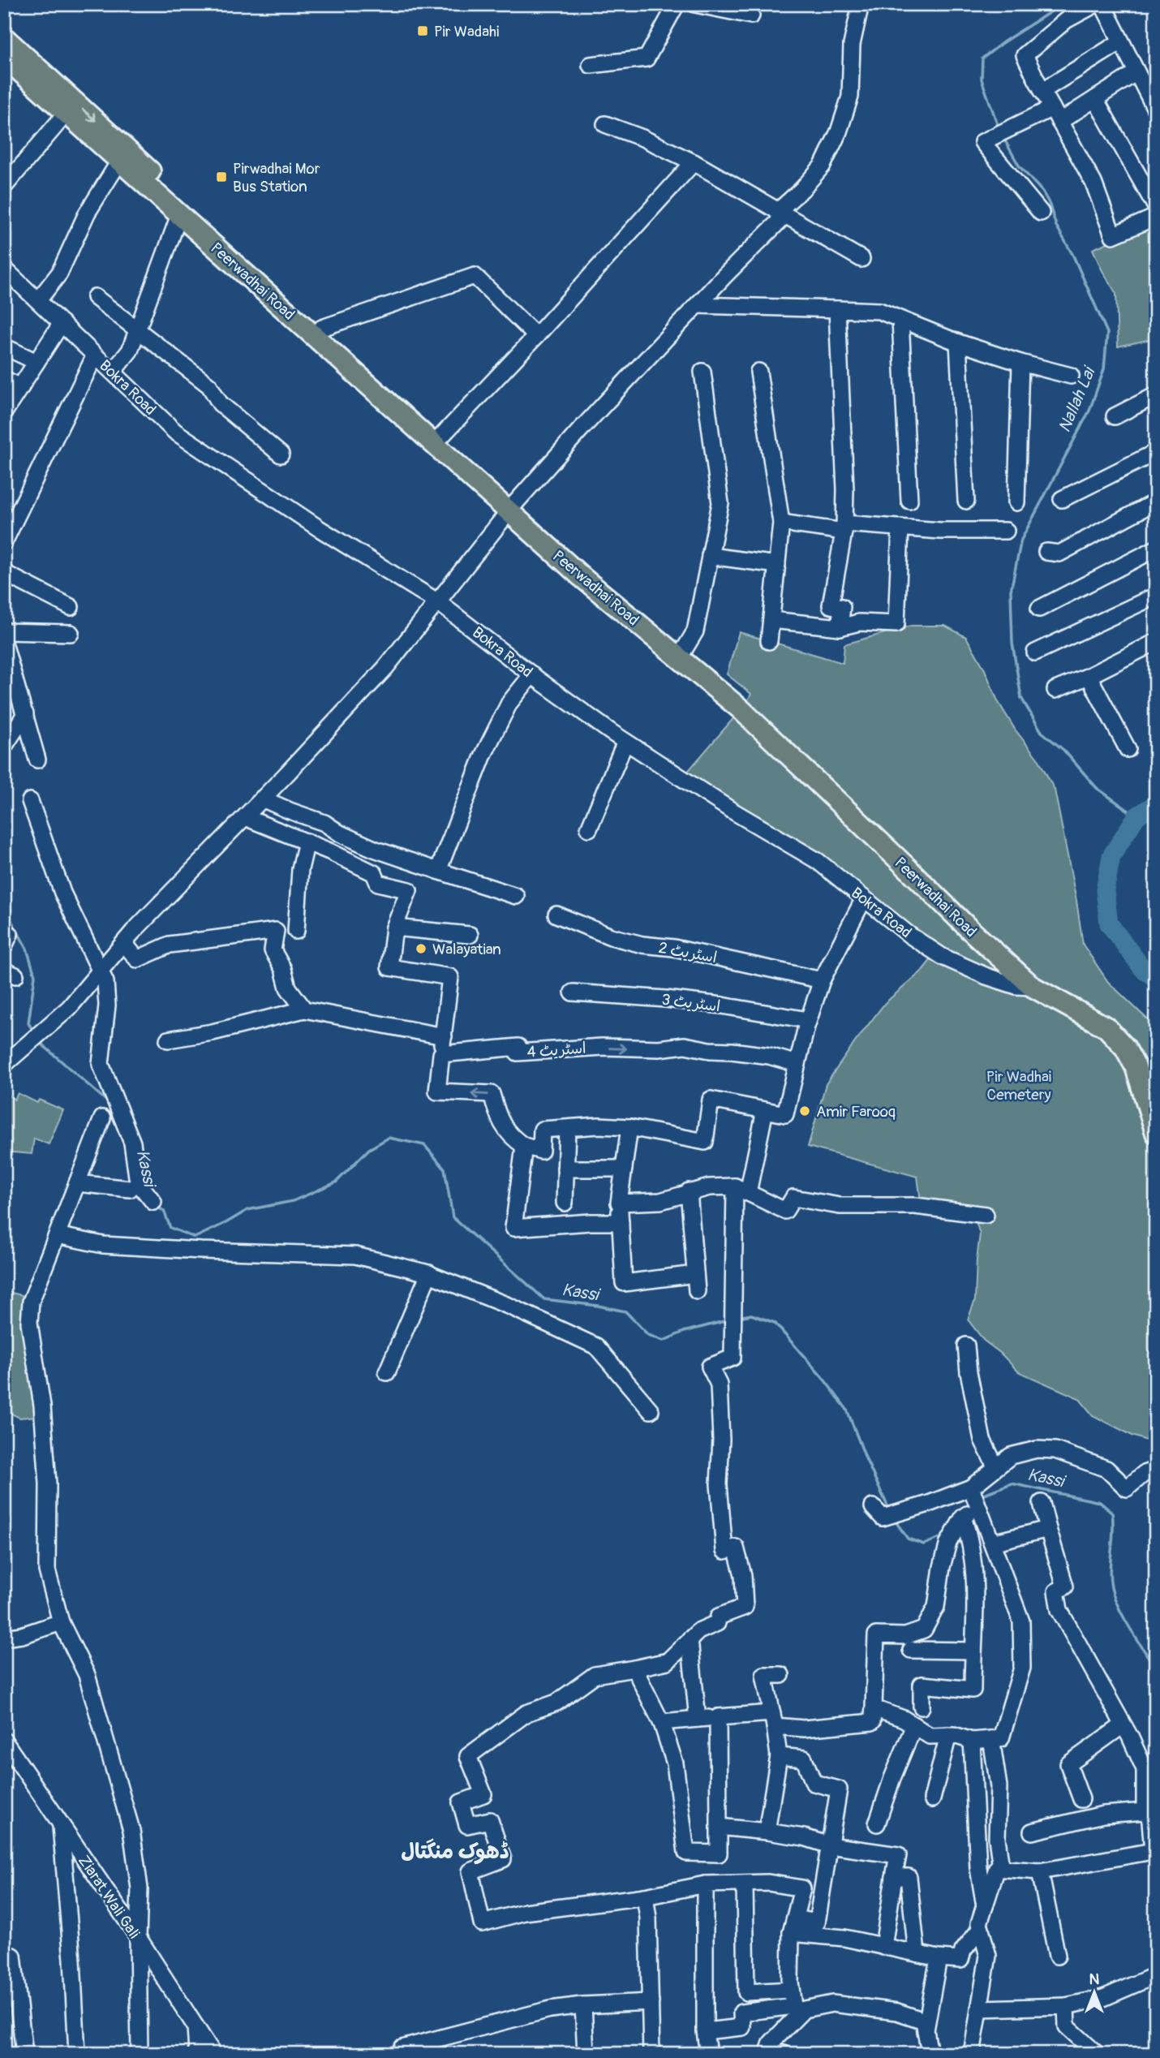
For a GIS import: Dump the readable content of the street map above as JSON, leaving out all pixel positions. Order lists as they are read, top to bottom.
{
  "streets": {
    "main road": ["Peerwadhai Road"],
    "street": [
      "Bokra Road",
      "اسٹریٹ 2",
      "اسٹریٹ 3",
      "اسٹریٹ 4",
      "Ziarat Wali Gali"
    ]
  },
  "crossings": [
    ["Peerwadhai Road", "Bokra Road"]
  ],
  "districts": ["ڈھوک منگتال"],
  "water": ["Nallah Lai", "Kassi"],
  "parks": ["Pir Wadhai Cemetery"],
  "places": {
    "transit": ["Pir Wadahi", "Pirwadhai Mor Bus Station"],
    "other": ["Walayatian", "Amir Farooq"]
  },
  "north": "top"
}
